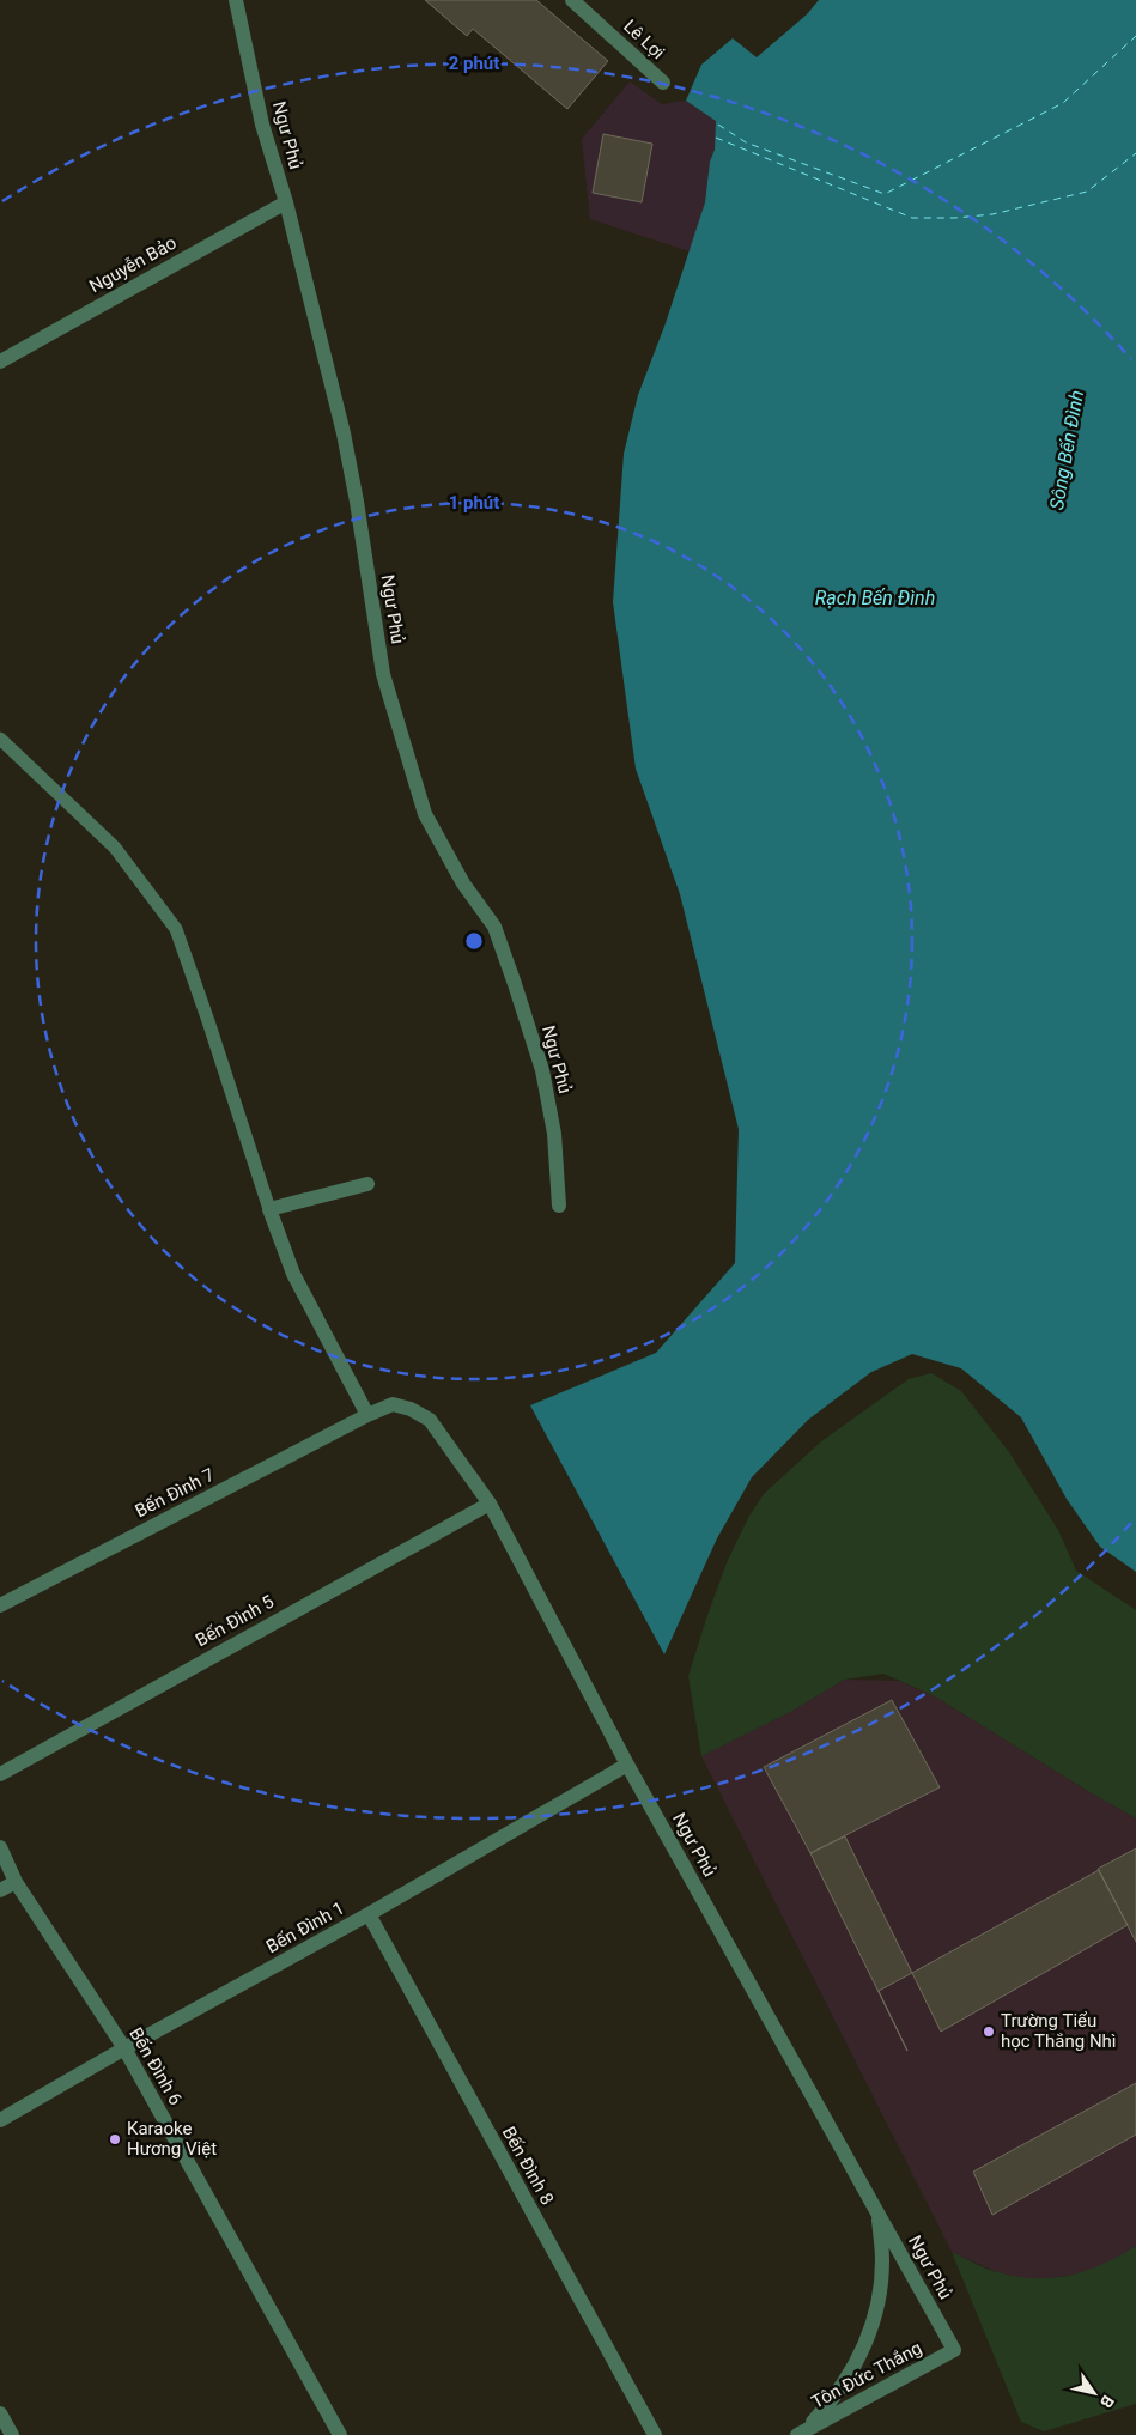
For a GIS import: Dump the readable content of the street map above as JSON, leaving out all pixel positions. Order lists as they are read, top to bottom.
{
  "streets": {
    "street": [
      "Lê Lợi",
      "Ngư Phủ",
      "Nguyễn Bảo",
      "Bến Đình 7",
      "Bến Đình 5",
      "Bến Đình 1",
      "Bến Đình 6",
      "Bến Đình 8",
      "Tôn Đức Thắng"
    ]
  },
  "crossings": [
    ["Ngư Phủ", "Nguyễn Bảo"],
    ["Ngư Phủ", "Bến Đình 7"],
    ["Ngư Phủ", "Bến Đình 5"],
    ["Ngư Phủ", "Bến Đình 1"],
    ["Ngư Phủ", "Tôn Đức Thắng"],
    ["Bến Đình 1", "Bến Đình 6"],
    ["Bến Đình 1", "Bến Đình 8"]
  ],
  "water": ["Sông Bến Đình", "Rạch Bến Đình"],
  "places": ["Trường Tiểu học Thắng Nhì", "Karaoke Hương Việt"],
  "north": "bottom right",
  "rings": ["2 phút", "1 phút"]
}
